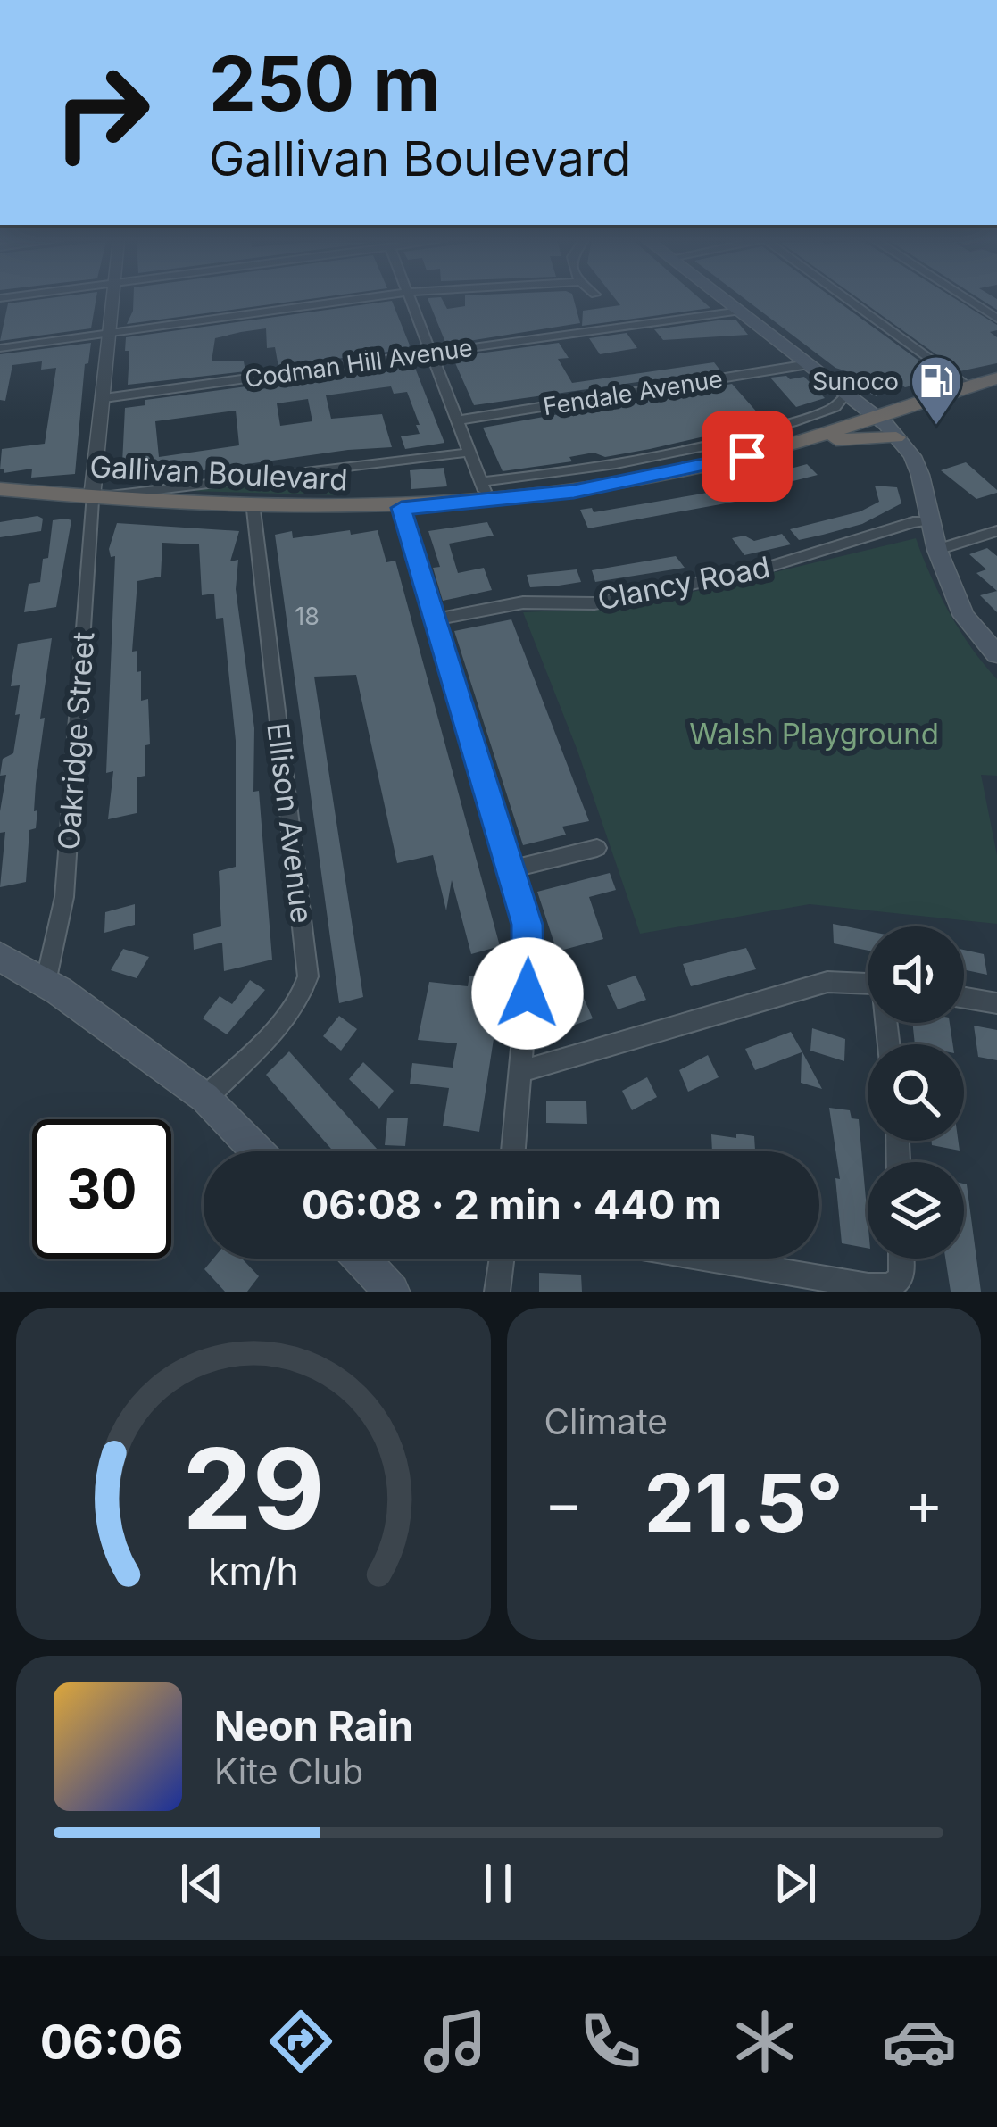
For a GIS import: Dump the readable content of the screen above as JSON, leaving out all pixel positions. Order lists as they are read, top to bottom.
{
  "streets": {
    "highway": ["Gallivan Boulevard"],
    "street": [
      "Codman Hill Avenue",
      "Fendale Avenue",
      "Clancy Road",
      "Oakridge Street",
      "Ellison Avenue"
    ]
  },
  "crossings": [
    ["Gallivan Boulevard", "Oakridge Street"],
    ["Gallivan Boulevard", "Ellison Avenue"]
  ],
  "parks": ["Walsh Playground"],
  "places": {
    "fuel station": ["Sunoco"]
  },
  "house_numbers": ["18"],
  "page": {
    "turn": ["250 m", "Gallivan Boulevard"],
    "limit": "30",
    "trip": "06:08 · 2 min · 440 m",
    "tile": "Climate",
    "heat": ["−", "21.5°", "+"],
    "song": ["Neon Rain", "Kite Club"],
    "tabs": "06:06",
    "gauge": ["29", "km/h"]
  }
}
